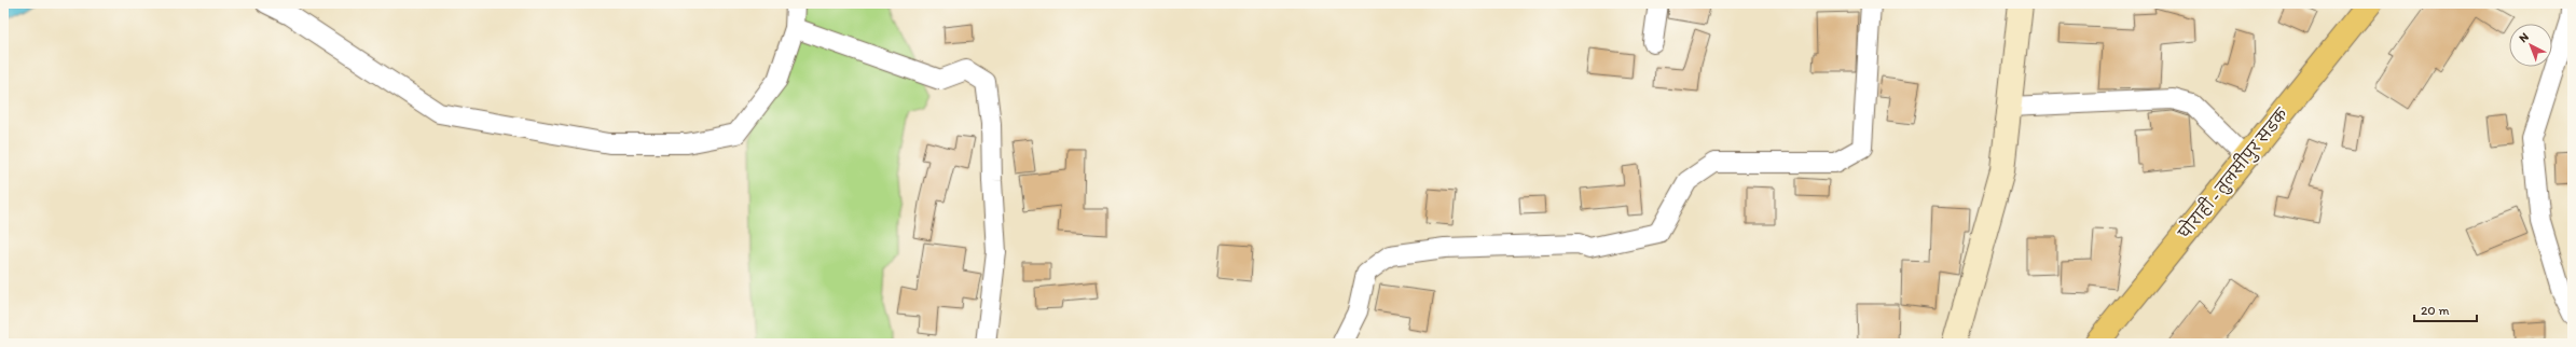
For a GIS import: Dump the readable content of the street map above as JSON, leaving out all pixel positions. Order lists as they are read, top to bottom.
{
  "streets": {
    "main road": ["घोराही - तुलसीपुर सडक"]
  },
  "scale_bar": "20 m",
  "north": "top left"
}
